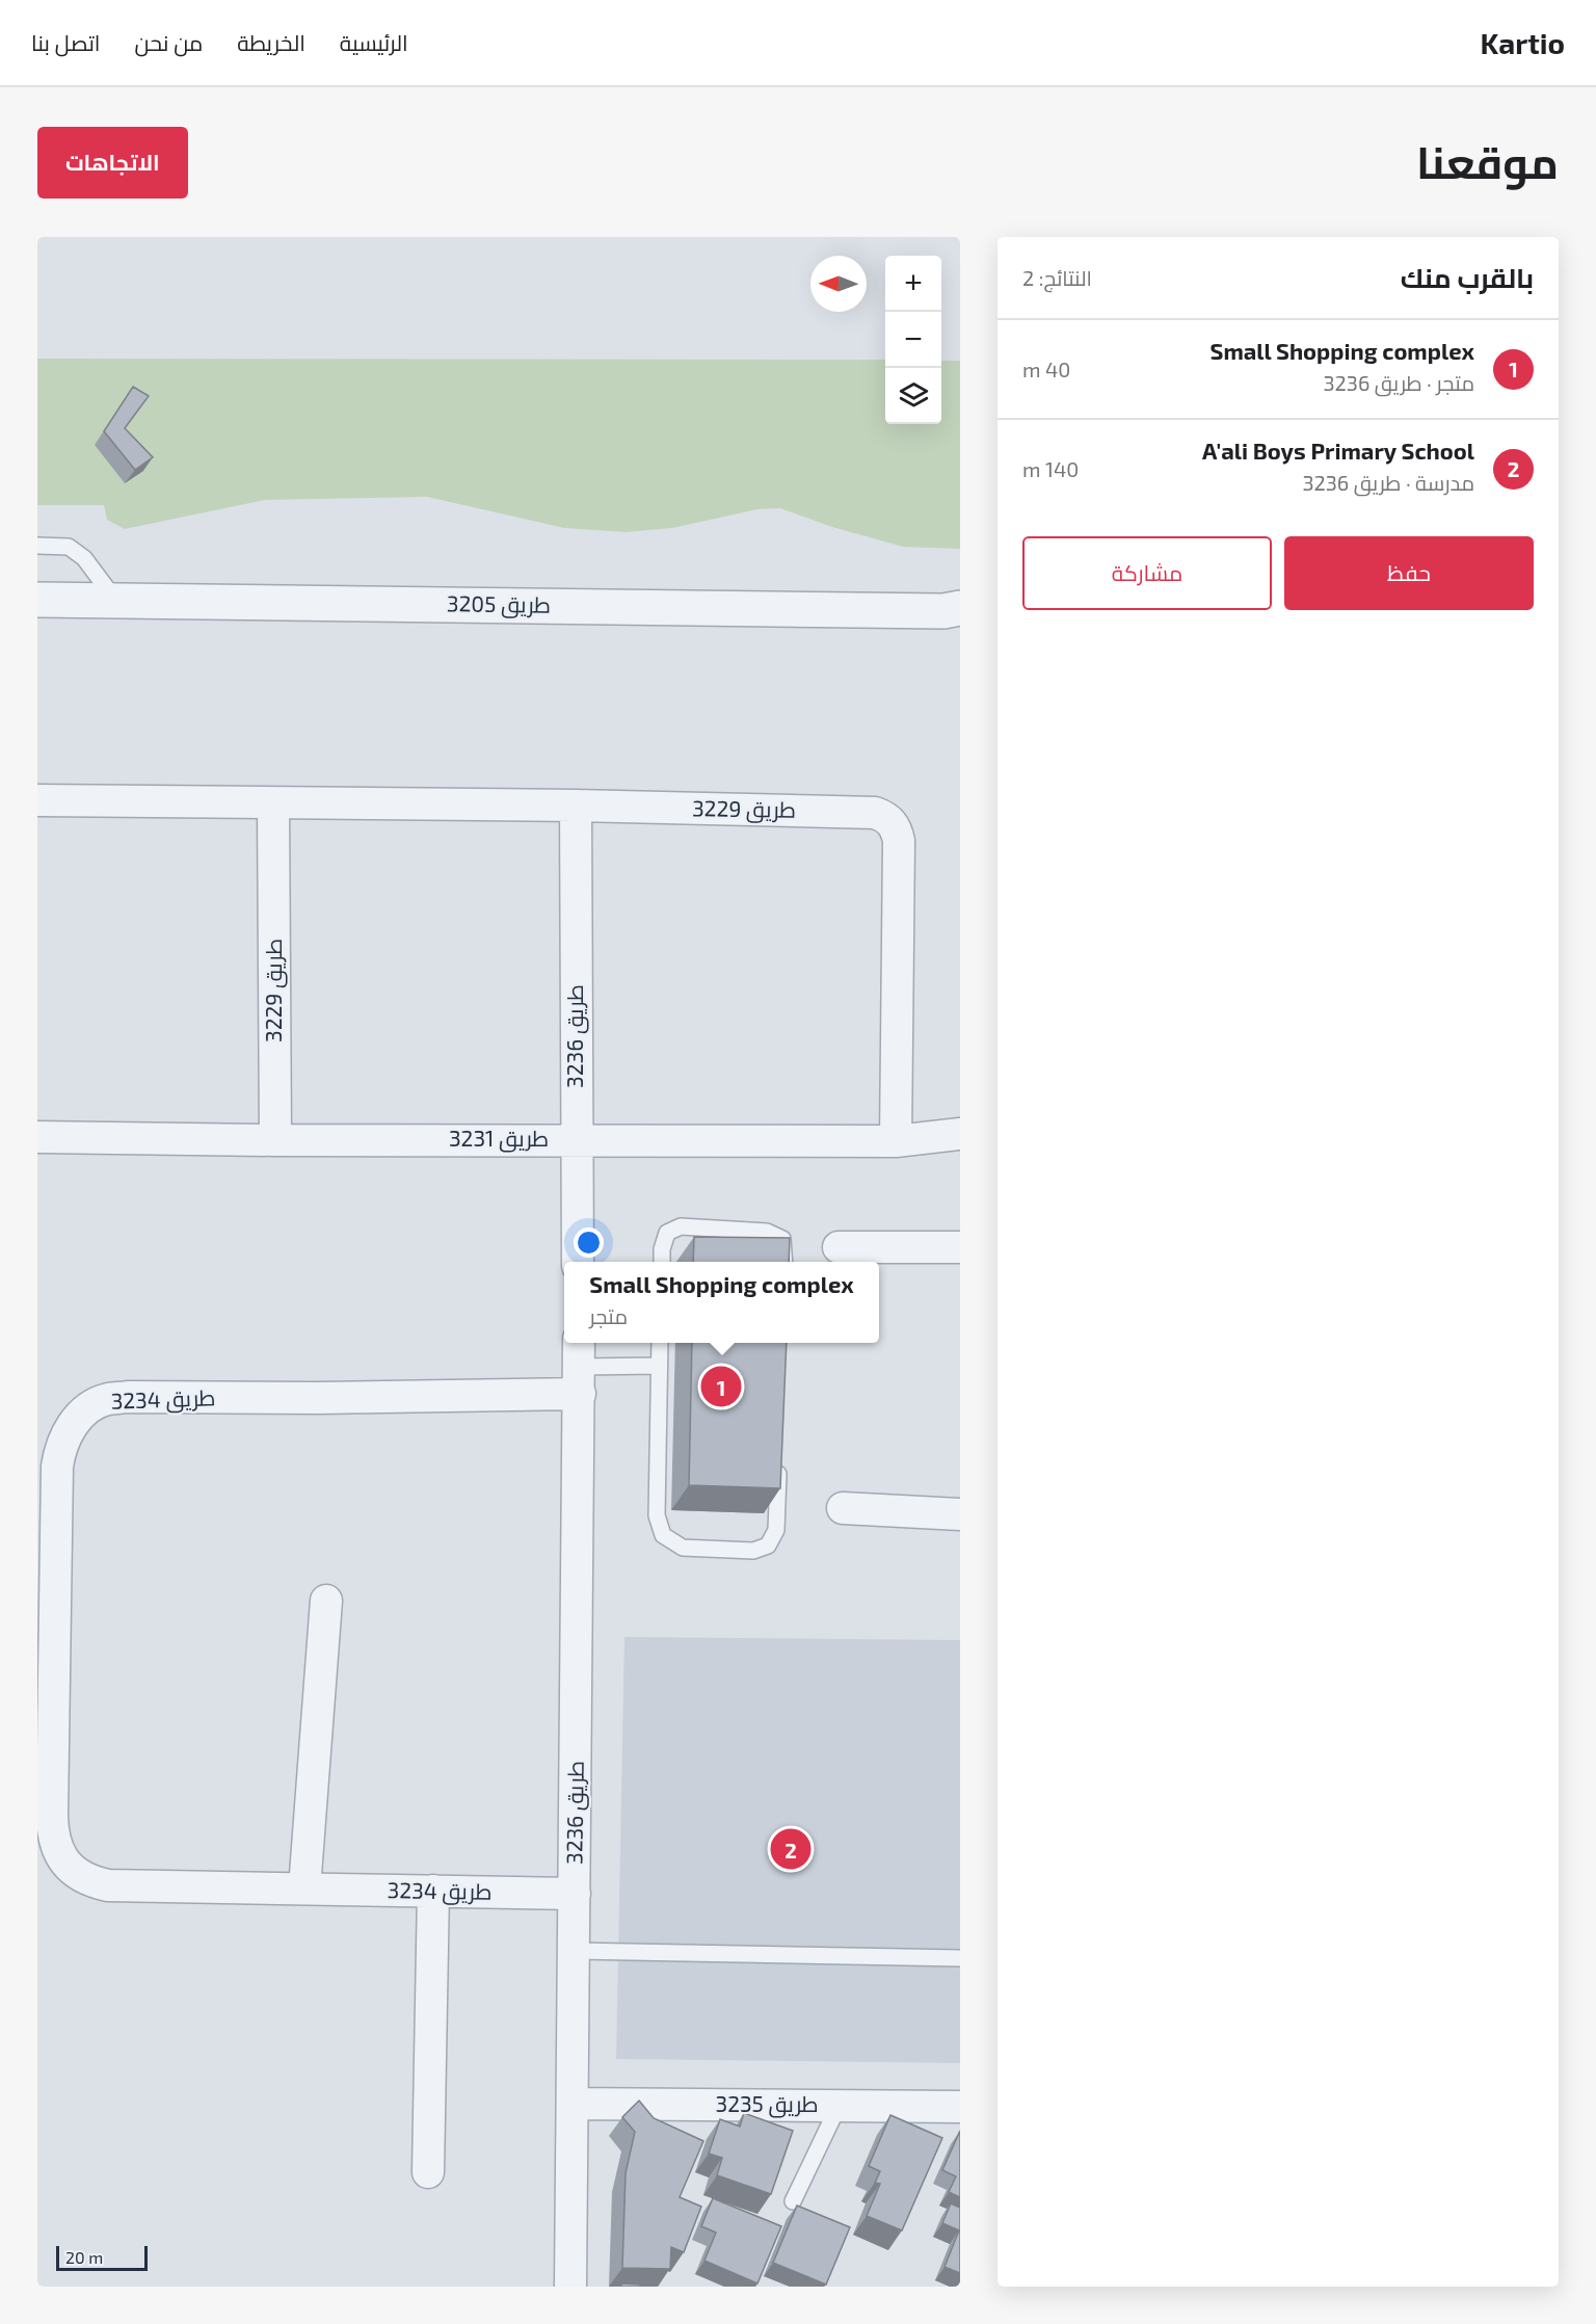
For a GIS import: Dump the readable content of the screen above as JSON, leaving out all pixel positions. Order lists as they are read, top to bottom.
{
  "streets": {
    "street": [
      "طريق 3205",
      "طريق 3229",
      "طريق 3236",
      "طريق 3231",
      "طريق 3234",
      "طريق 3235"
    ]
  },
  "crossings": [
    ["طريق 3229", "طريق 3236"],
    ["طريق 3229", "طريق 3231"],
    ["طريق 3236", "طريق 3231"],
    ["طريق 3236", "طريق 3234"],
    ["طريق 3236", "طريق 3235"]
  ],
  "scale_bar": "20 m",
  "north": "left",
  "page": {
    "header": "Kartio",
    "nav": [
      "الرئيسية",
      "الخريطة",
      "من نحن",
      "اتصل بنا"
    ],
    "title": "موقعنا",
    "buttons": [
      "الاتجاهات",
      ["حفظ", "مشاركة"]
    ],
    "heading": ["بالقرب منك", "النتائج: 2"],
    "map_buttons": ["+", "−"],
    "list": [
      {
        "mark": "1",
        "name": "Small Shopping complex",
        "note": "متجر · طريق 3236",
        "value": "40 m"
      },
      {
        "mark": "2",
        "name": "A'ali Boys Primary School",
        "note": "مدرسة · طريق 3236",
        "value": "140 m"
      }
    ],
    "popup": ["Small Shopping complex", "متجر"],
    "pins": ["1", "2"],
    "scale": "20 m"
  }
}
